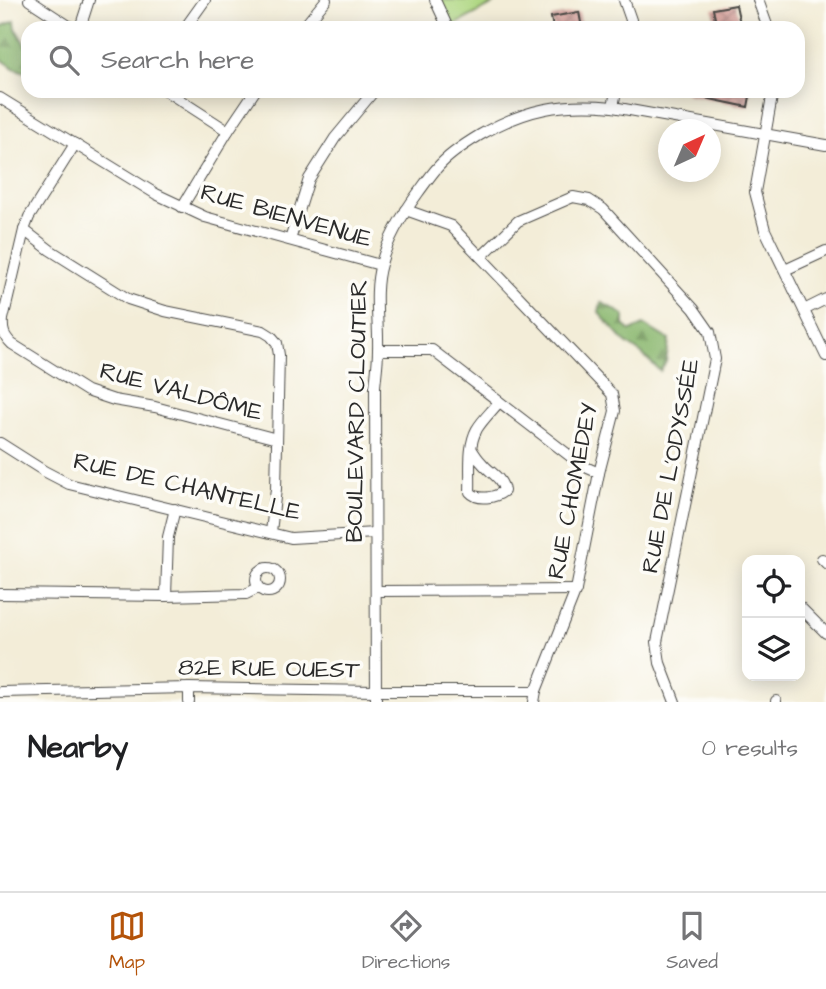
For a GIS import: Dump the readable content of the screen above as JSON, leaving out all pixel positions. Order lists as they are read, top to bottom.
{
  "streets": {
    "street": [
      "RUE BIENVENUE",
      "RUE VALDÔME",
      "BOULEVARD CLOUTIER",
      "RUE DE L'ODYSSÉE",
      "RUE DE CHANTELLE",
      "RUE CHOMEDEY",
      "82E RUE OUEST"
    ]
  },
  "crossings": [
    ["RUE BIENVENUE", "RUE VALDÔME"],
    ["RUE BIENVENUE", "BOULEVARD CLOUTIER"],
    ["BOULEVARD CLOUTIER", "RUE DE CHANTELLE"],
    ["BOULEVARD CLOUTIER", "RUE CHOMEDEY"],
    ["BOULEVARD CLOUTIER", "82E RUE OUEST"],
    ["RUE DE L'ODYSSÉE", "RUE CHOMEDEY"],
    ["RUE CHOMEDEY", "82E RUE OUEST"]
  ],
  "north": "top right",
  "page": {
    "search": "Search here",
    "heading": ["Nearby", "0 results"],
    "nav": ["Map", "Directions", "Saved"]
  }
}
